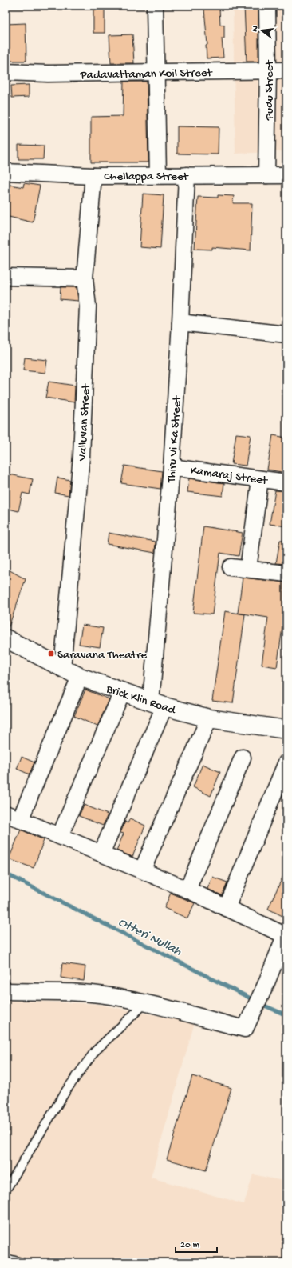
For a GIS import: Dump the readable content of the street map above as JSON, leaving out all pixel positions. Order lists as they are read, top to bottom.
{
  "streets": {
    "main road": ["Brick Klin Road"],
    "street": [
      "Padavattaman Koil Street",
      "Pudu Street",
      "Chellappa Street",
      "Valluvan Street",
      "Thiru Vi Ka Street",
      "Kamaraj Street"
    ]
  },
  "crossings": [
    ["Padavattaman Koil Street", "Pudu Street"],
    ["Pudu Street", "Chellappa Street"],
    ["Chellappa Street", "Valluvan Street"],
    ["Chellappa Street", "Thiru Vi Ka Street"],
    ["Valluvan Street", "Brick Klin Road"],
    ["Thiru Vi Ka Street", "Kamaraj Street"],
    ["Thiru Vi Ka Street", "Brick Klin Road"]
  ],
  "water": ["Otteri Nullah"],
  "places": {
    "transit": ["Saravana Theatre"]
  },
  "scale_bar": "20 m",
  "north": "left"
}
